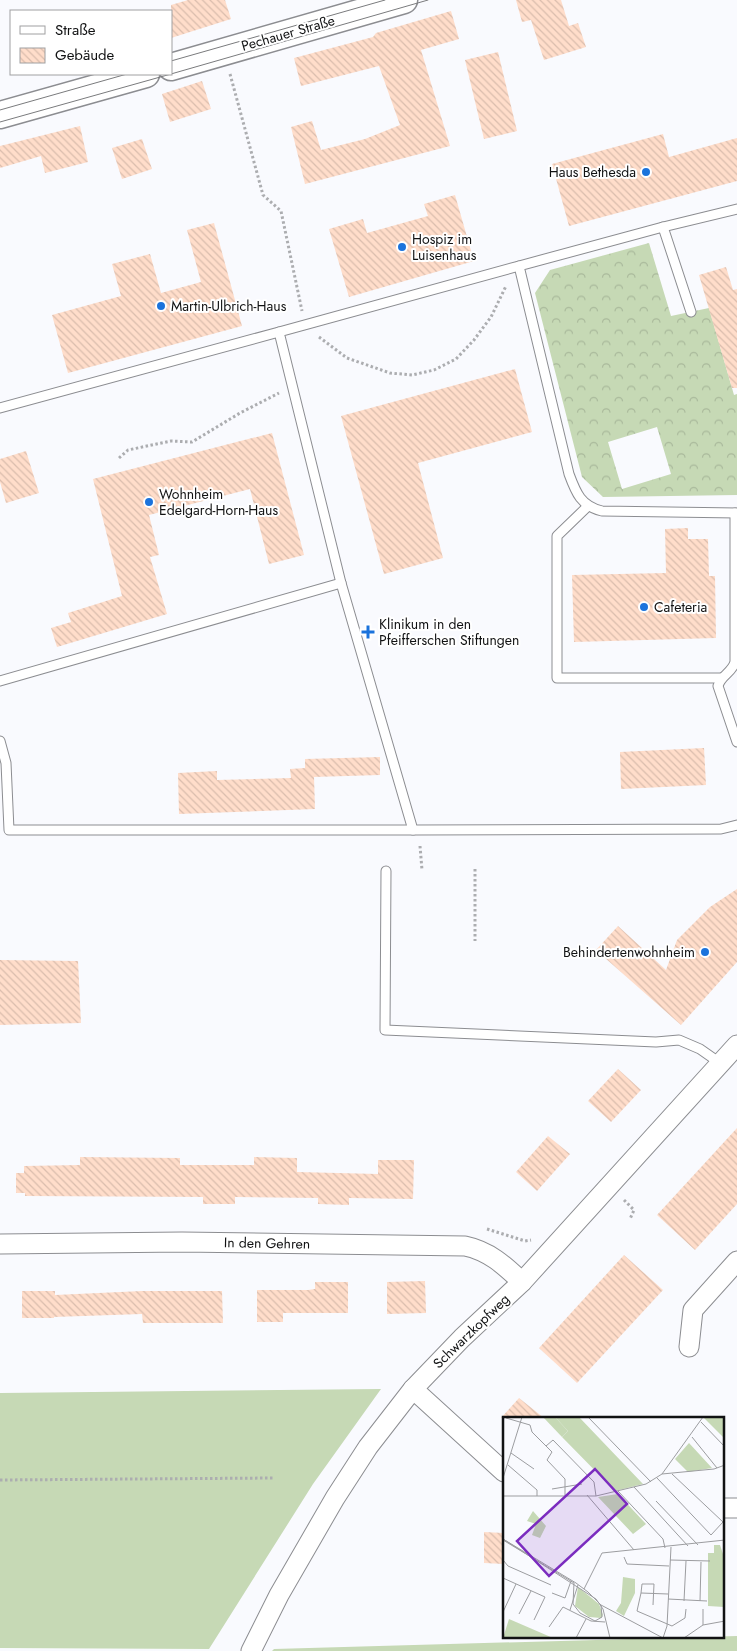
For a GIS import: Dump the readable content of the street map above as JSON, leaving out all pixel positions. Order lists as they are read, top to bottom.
{
  "streets": {
    "main road": ["Pechauer Straße"],
    "street": ["In den Gehren", "Schwarzkopfweg"]
  },
  "crossings": [
    ["In den Gehren", "Schwarzkopfweg"]
  ],
  "places": {
    "other": [
      "Haus Bethesda",
      "Hospiz im Luisenhaus",
      "Martin-Ulbrich-Haus",
      "Wohnheim Edelgard-Horn-Haus",
      "Cafeteria",
      "Behindertenwohnheim"
    ],
    "health": ["Klinikum in den Pfeifferschen Stiftungen"]
  },
  "legend": ["Straße", "Gebäude"]
}
